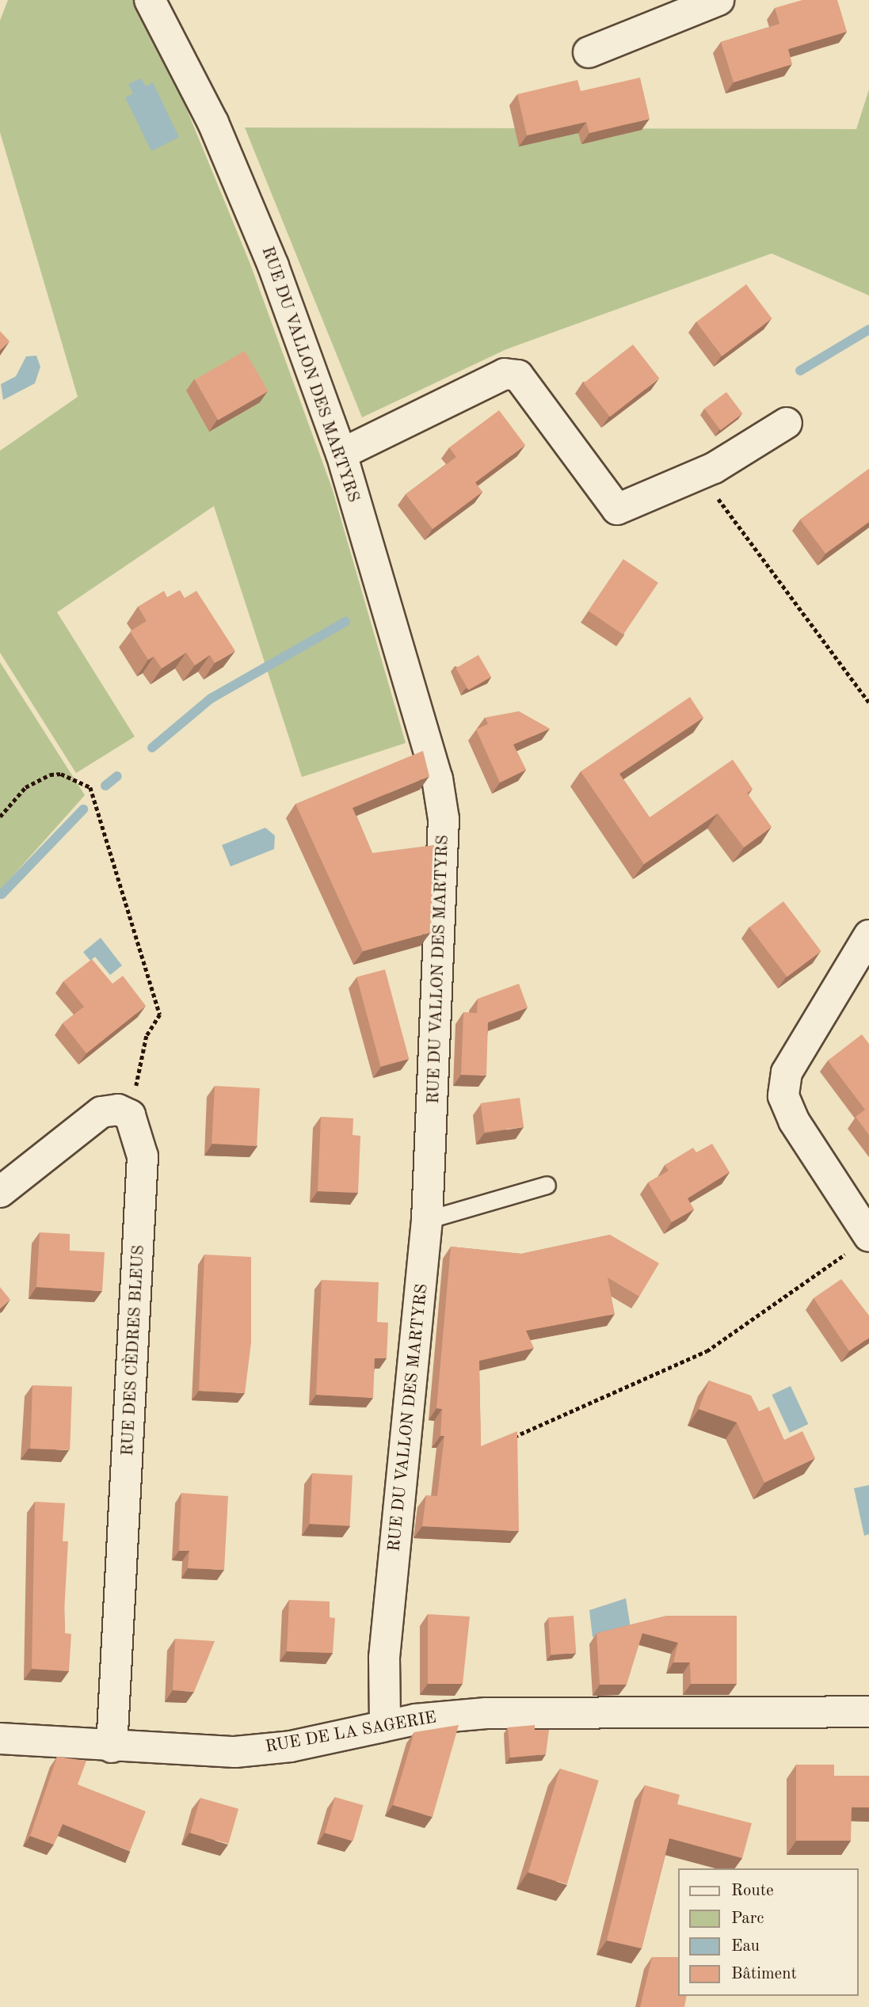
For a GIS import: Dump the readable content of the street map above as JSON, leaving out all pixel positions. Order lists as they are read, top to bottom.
{
  "streets": {
    "street": ["RUE DU VALLON DES MARTYRS", "RUE DES CÈDRES BLEUS", "RUE DE LA SAGERIE"]
  },
  "crossings": [
    ["RUE DU VALLON DES MARTYRS", "RUE DE LA SAGERIE"],
    ["RUE DES CÈDRES BLEUS", "RUE DE LA SAGERIE"]
  ],
  "legend": [
    "Route",
    "Parc",
    "Eau",
    "Bâtiment"
  ]
}
